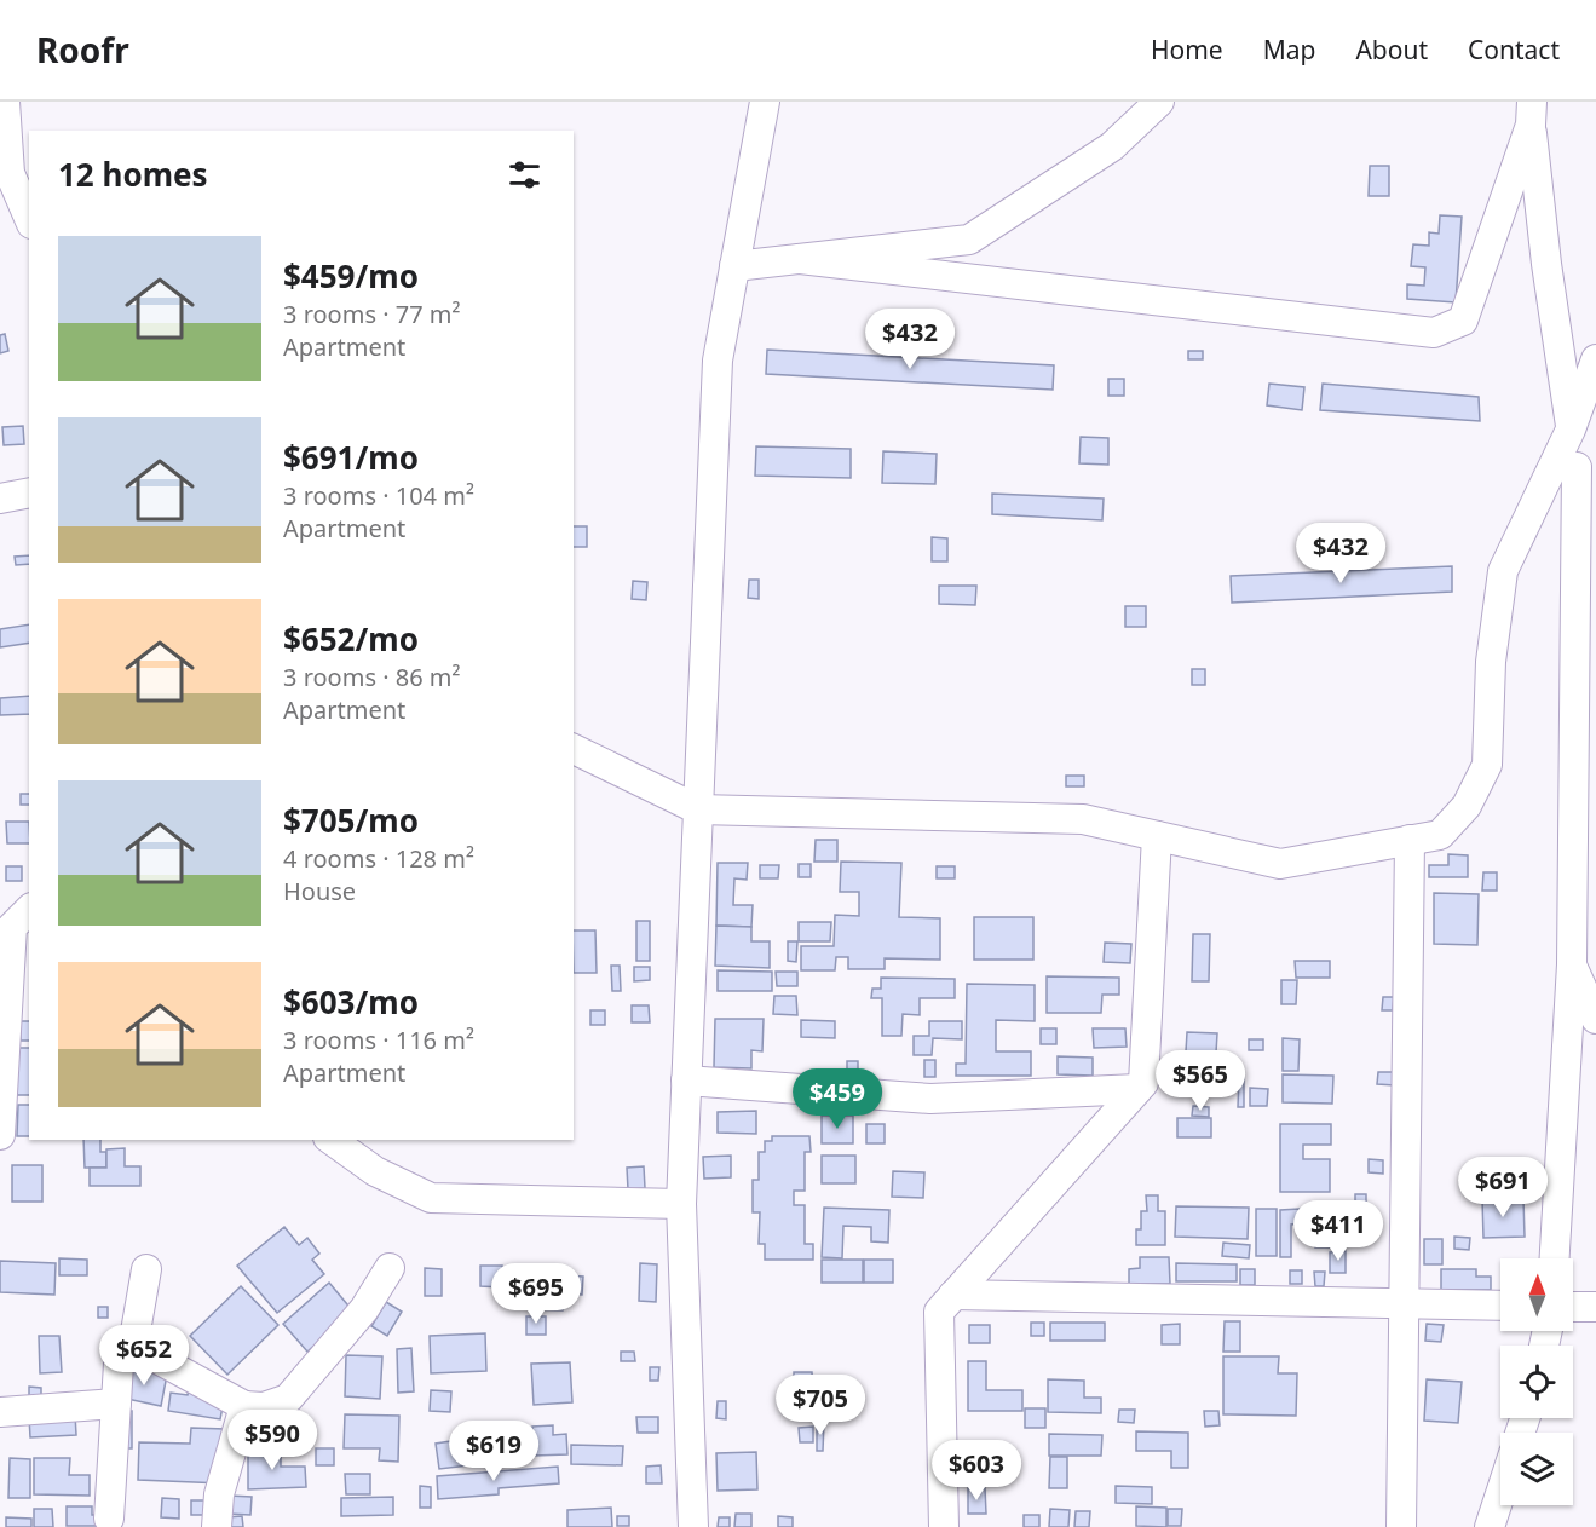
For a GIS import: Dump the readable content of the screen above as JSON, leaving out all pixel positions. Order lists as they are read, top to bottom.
{
  "north": "top",
  "page": {
    "header": "Roofr",
    "nav": [
      "Home",
      "Map",
      "About",
      "Contact"
    ],
    "heading": "12 homes",
    "list": [
      {
        "name": "$459/mo",
        "note": "3 rooms · 77 m² · Apartment"
      },
      {
        "name": "$691/mo",
        "note": "3 rooms · 104 m² · Apartment"
      },
      {
        "name": "$652/mo",
        "note": "3 rooms · 86 m² · Apartment"
      },
      {
        "name": "$705/mo",
        "note": "4 rooms · 128 m² · House"
      },
      {
        "name": "$603/mo",
        "note": "3 rooms · 116 m² · Apartment"
      }
    ],
    "price": [
      "$432",
      "$432",
      "$565",
      "$459",
      "$691",
      "$411",
      "$695",
      "$652",
      "$705",
      "$590",
      "$619",
      "$603"
    ]
  }
}
